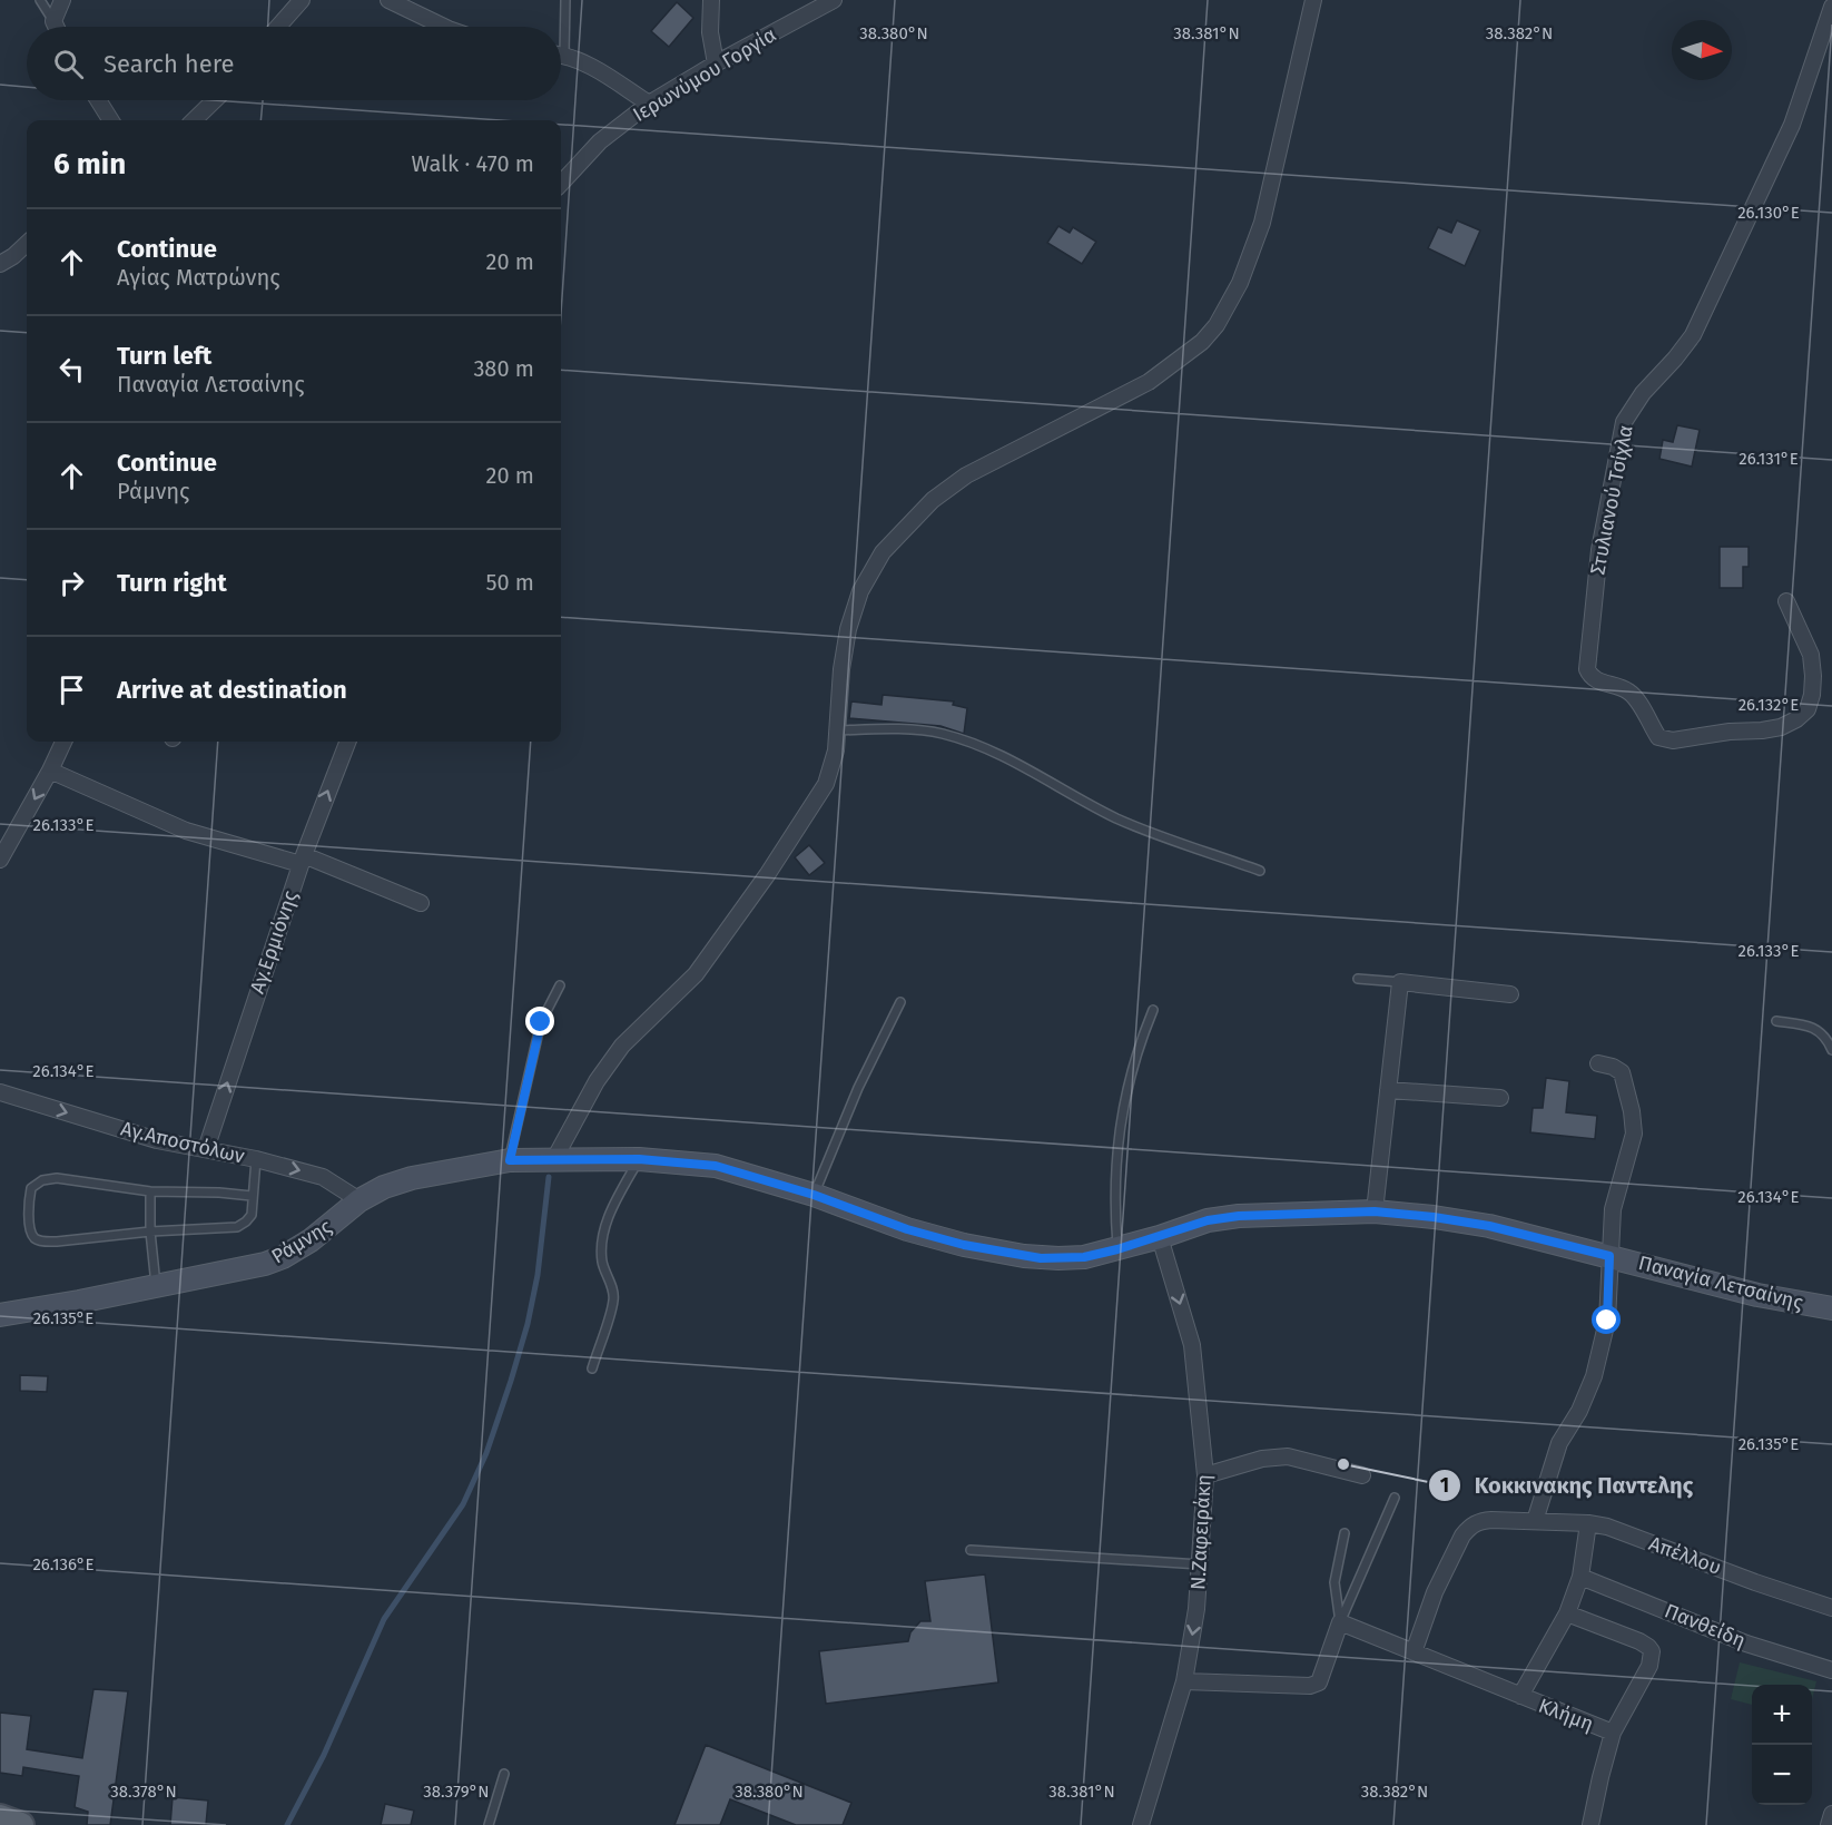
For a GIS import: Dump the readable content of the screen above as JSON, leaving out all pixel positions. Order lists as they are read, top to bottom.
{
  "streets": {
    "main road": ["Ράμνης", "Παναγία Λετσαίνης"],
    "street": [
      "Ιερωνύμου Γοργία",
      "Στυλιανού Τσίχλα",
      "Αγ.Ερμιόνης",
      "Αγ.Αποστόλων",
      "Ν.Ζαφειράκη",
      "Απέλλου",
      "Πανθείδη",
      "Κλήμη"
    ]
  },
  "crossings": [
    ["Αγ.Ερμιόνης", "Αγ.Αποστόλων"],
    ["Αγ.Αποστόλων", "Ράμνης"],
    ["Ράμνης", "Παναγία Λετσαίνης"],
    ["Παναγία Λετσαίνης", "Ν.Ζαφειράκη"],
    ["Απέλλου", "Κλήμη"]
  ],
  "one_way": ["Αγ.Ερμιόνης", "Αγ.Αποστόλων", "Ν.Ζαφειράκη"],
  "places": ["Κοκκινακης Παντελης"],
  "north": "right",
  "page": {
    "search": "Search here",
    "heading": ["6 min", "Walk · 470 m"],
    "list": [
      ["Continue", "Αγίας Ματρώνης", "20 m"],
      ["Turn left", "Παναγία Λετσαίνης", "380 m"],
      ["Continue", "Ράμνης", "20 m"],
      ["Turn right", "50 m"],
      "Arrive at destination"
    ],
    "map_buttons": ["+", "−"]
  },
  "coordinates": [
    "38.380°N",
    "38.381°N",
    "38.382°N",
    "26.130°E",
    "26.131°E",
    "26.132°E",
    "26.133°E",
    "26.134°E",
    "26.135°E",
    "26.136°E",
    "38.378°N",
    "38.379°N"
  ]
}
